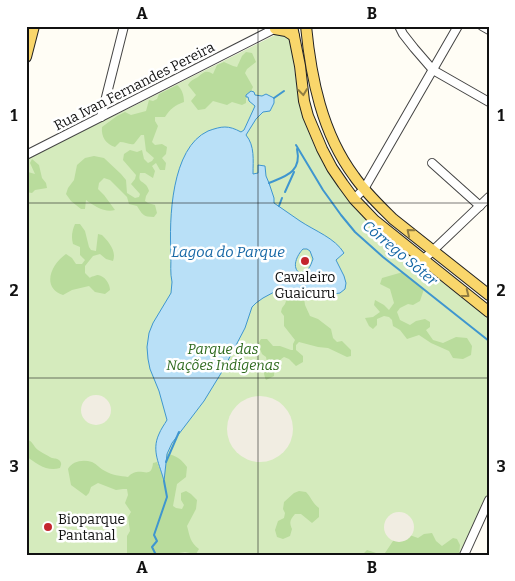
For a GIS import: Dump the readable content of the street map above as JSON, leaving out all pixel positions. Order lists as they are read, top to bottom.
{
  "streets": {
    "street": ["Rua Ivan Fernandes Pereira"]
  },
  "water": ["Lagoa do Parque", "Córrego Sóter"],
  "parks": ["Parque das Nações Indígenas"],
  "places": ["Cavaleiro Guaicuru", "Bioparque Pantanal"],
  "grid": {
    "columns": ["A", "B"],
    "rows": ["1", "2", "3"]
  }
}
